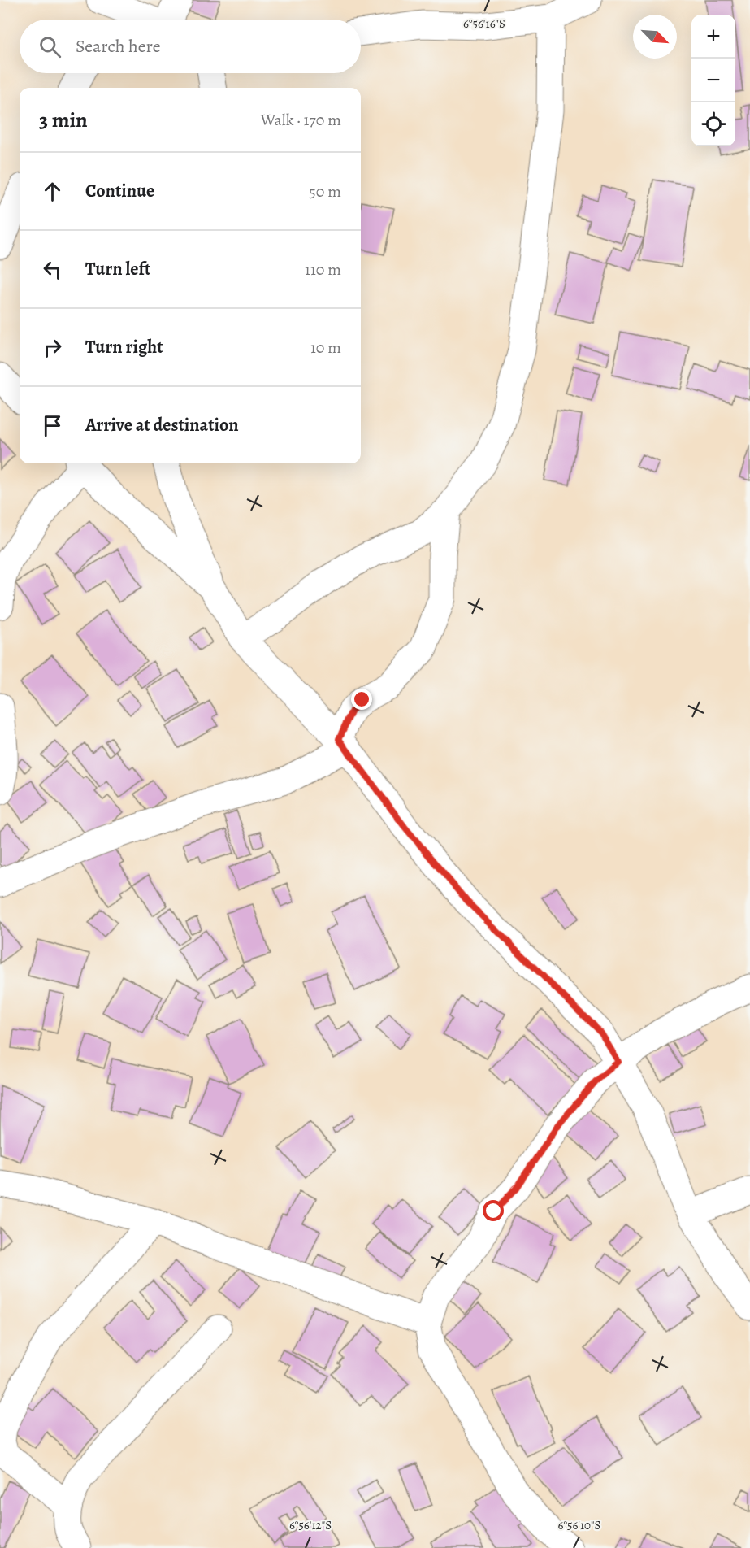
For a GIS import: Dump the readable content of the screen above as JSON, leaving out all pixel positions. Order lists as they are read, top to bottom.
{
  "north": "bottom right",
  "page": {
    "map_buttons": ["+", "−"],
    "search": "Search here",
    "heading": ["3 min", "Walk · 170 m"],
    "list": [
      ["Continue", "50 m"],
      ["Turn left", "110 m"],
      ["Turn right", "10 m"],
      "Arrive at destination"
    ]
  },
  "coordinates": ["6°56'16\"S", "6°56'12\"S", "6°56'10\"S"]
}
